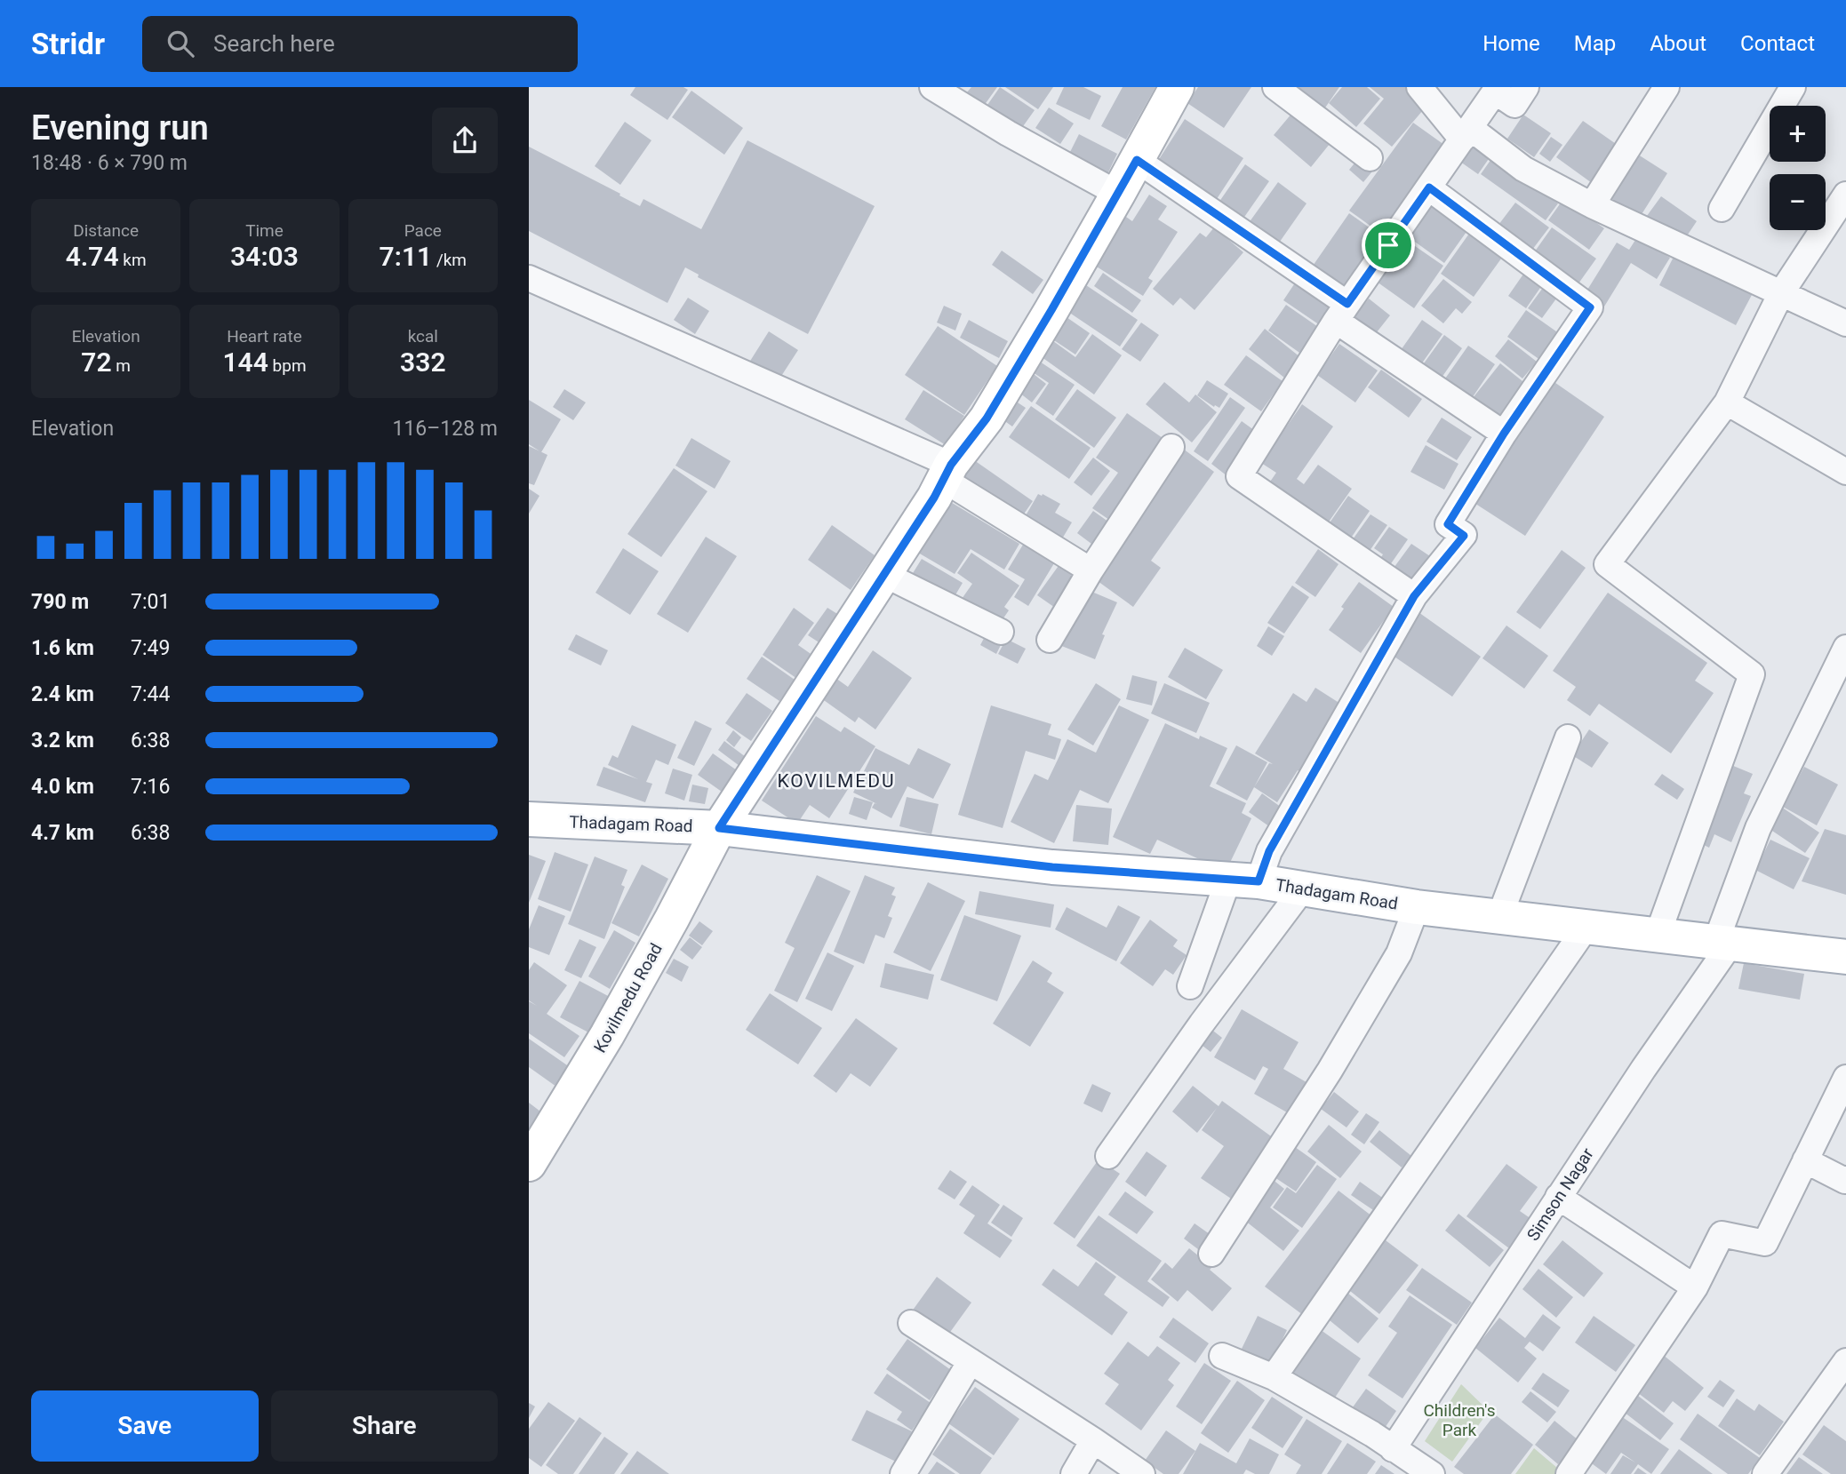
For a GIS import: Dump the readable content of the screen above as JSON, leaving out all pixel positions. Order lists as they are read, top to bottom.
{
  "streets": {
    "main road": ["Thadagam Road", "Kovilmedu Road"],
    "street": ["Simson Nagar"]
  },
  "crossings": [
    ["Thadagam Road", "Kovilmedu Road"],
    ["Thadagam Road", "Simson Nagar"]
  ],
  "districts": ["KOVILMEDU"],
  "parks": ["Children's Park"],
  "page": {
    "header": "Stridr",
    "search": "Search here",
    "nav": [
      "Home",
      "Map",
      "About",
      "Contact"
    ],
    "heading": ["Evening run", "18:48 · 6 × 790 m"],
    "map_buttons": ["+", "−"],
    "stats": [
      ["Distance", "4.74 km"],
      ["Time", "34:03"],
      ["Pace", "7:11 /km"],
      ["Elevation", "72 m"],
      ["Heart rate", "144 bpm"],
      ["kcal", "332"]
    ],
    "chart": ["Elevation", "116–128 m"],
    "list": [
      {
        "name": "790 m",
        "note": "7:01"
      },
      {
        "name": "1.6 km",
        "note": "7:49"
      },
      {
        "name": "2.4 km",
        "note": "7:44"
      },
      {
        "name": "3.2 km",
        "note": "6:38"
      },
      {
        "name": "4.0 km",
        "note": "7:16"
      },
      {
        "name": "4.7 km",
        "note": "6:38"
      }
    ],
    "buttons": ["Save", "Share"]
  }
}
